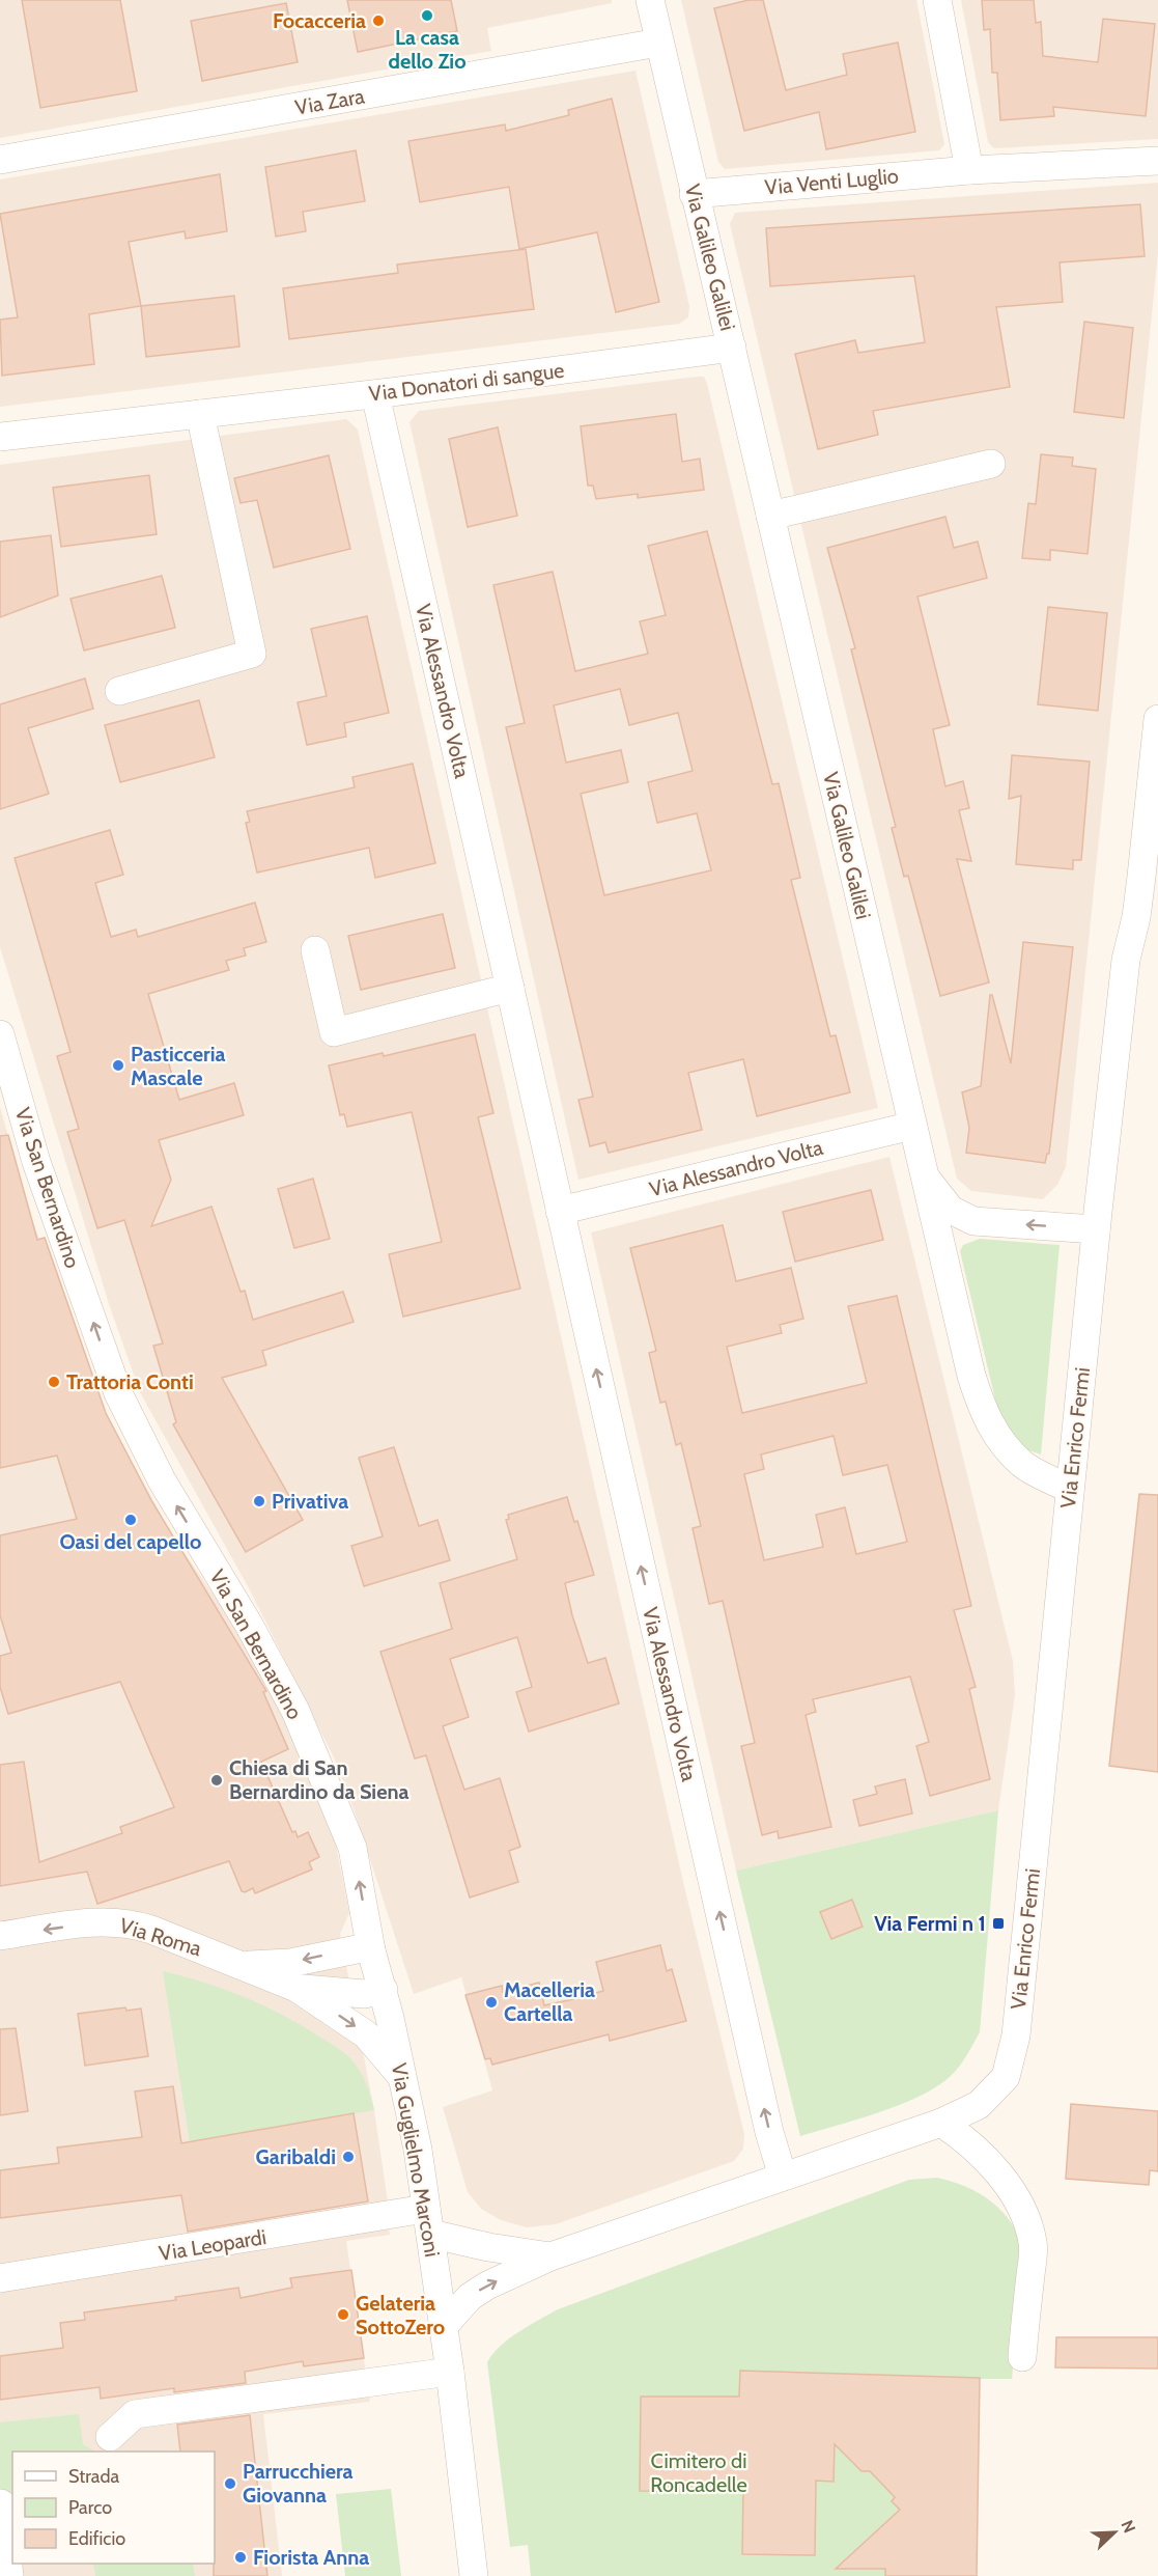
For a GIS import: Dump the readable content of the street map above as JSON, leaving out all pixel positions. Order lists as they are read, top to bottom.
{
  "streets": {
    "street": [
      "Via Zara",
      "Via Venti Luglio",
      "Via Galileo Galilei",
      "Via Donatori di sangue",
      "Via Alessandro Volta",
      "Via San Bernardino",
      "Via Enrico Fermi",
      "Via Roma",
      "Via Guglielmo Marconi",
      "Via Leopardi"
    ]
  },
  "crossings": [
    ["Via Zara", "Via Galileo Galilei"],
    ["Via Venti Luglio", "Via Galileo Galilei"],
    ["Via Galileo Galilei", "Via Donatori di sangue"],
    ["Via Galileo Galilei", "Via Alessandro Volta"],
    ["Via Galileo Galilei", "Via Enrico Fermi"],
    ["Via Donatori di sangue", "Via Alessandro Volta"],
    ["Via Alessandro Volta", "Via Enrico Fermi"],
    ["Via San Bernardino", "Via Roma"],
    ["Via San Bernardino", "Via Guglielmo Marconi"],
    ["Via Enrico Fermi", "Via Guglielmo Marconi"],
    ["Via Enrico Fermi", "Via Leopardi"],
    ["Via Roma", "Via Guglielmo Marconi"],
    ["Via Guglielmo Marconi", "Via Leopardi"]
  ],
  "one_way": ["Via Alessandro Volta", "Via San Bernardino"],
  "parks": ["Cimitero di Roncadelle"],
  "places": {
    "other": [
      "La casa dello Zio",
      "Focacceria",
      "Pasticceria Mascale",
      "Trattoria Conti",
      "Privativa",
      "Oasi del capello",
      "Chiesa di San Bernardino da Siena",
      "Macelleria Cartella",
      "Garibaldi",
      "Gelateria SottoZero",
      "Parrucchiera Giovanna",
      "Fiorista Anna"
    ],
    "transit": ["Via Fermi n 1"]
  },
  "legend": ["Strada", "Parco", "Edificio"],
  "north": "top right"
}
